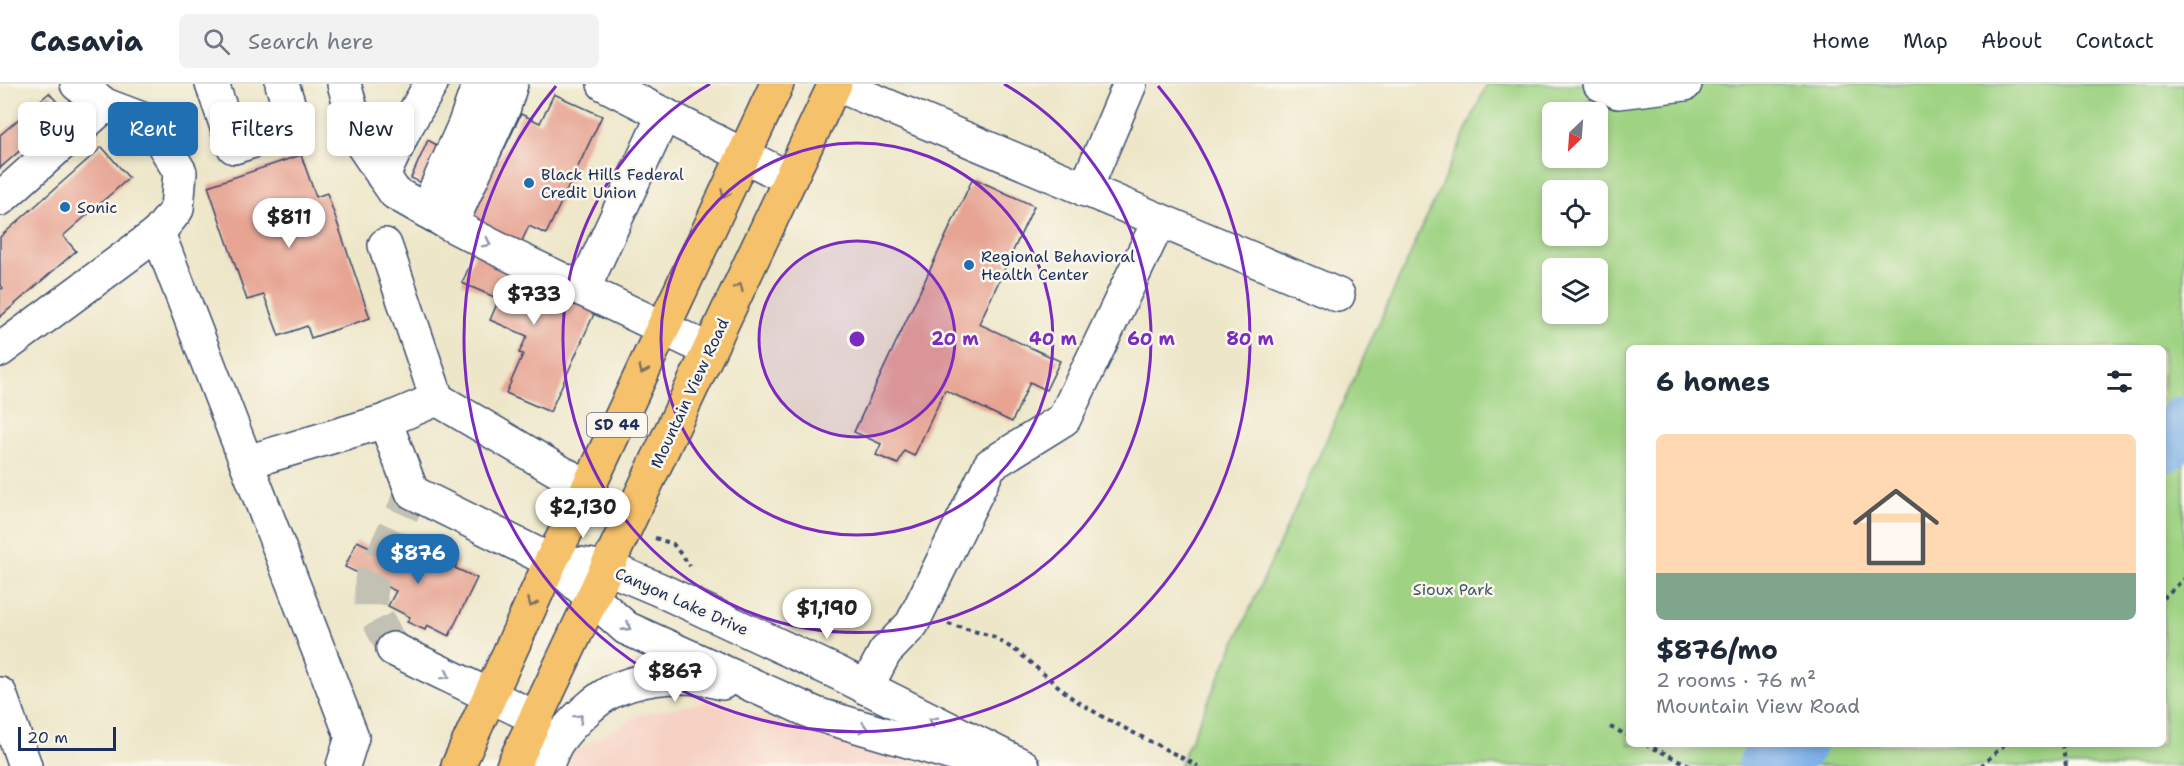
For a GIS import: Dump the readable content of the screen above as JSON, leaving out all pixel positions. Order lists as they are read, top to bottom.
{
  "streets": {
    "main road": ["Mountain View Road", "SD 44"],
    "street": ["Canyon Lake Drive"]
  },
  "crossings": [
    ["Mountain View Road", "Canyon Lake Drive"],
    ["SD 44", "Canyon Lake Drive"]
  ],
  "parks": ["Sioux Park"],
  "places": ["Black Hills Federal Credit Union", "Sonic", "Regional Behavioral Health Center"],
  "scale_bar": "20 m",
  "north": "bottom left",
  "page": {
    "header": "Casavia",
    "search": "Search here",
    "nav": [
      "Home",
      "Map",
      "About",
      "Contact"
    ],
    "chip": [
      "Buy",
      "Rent",
      "Filters",
      "New"
    ],
    "price": [
      "$811",
      "$733",
      "$2,130",
      "$876",
      "$1,190",
      "$867"
    ],
    "heading": "6 homes",
    "list": [
      {
        "name": "$876/mo",
        "note": "2 rooms · 76 m² · Mountain View Road"
      }
    ],
    "scale": "20 m"
  },
  "rings": [
    "20 m",
    "40 m",
    "60 m",
    "80 m"
  ]
}
